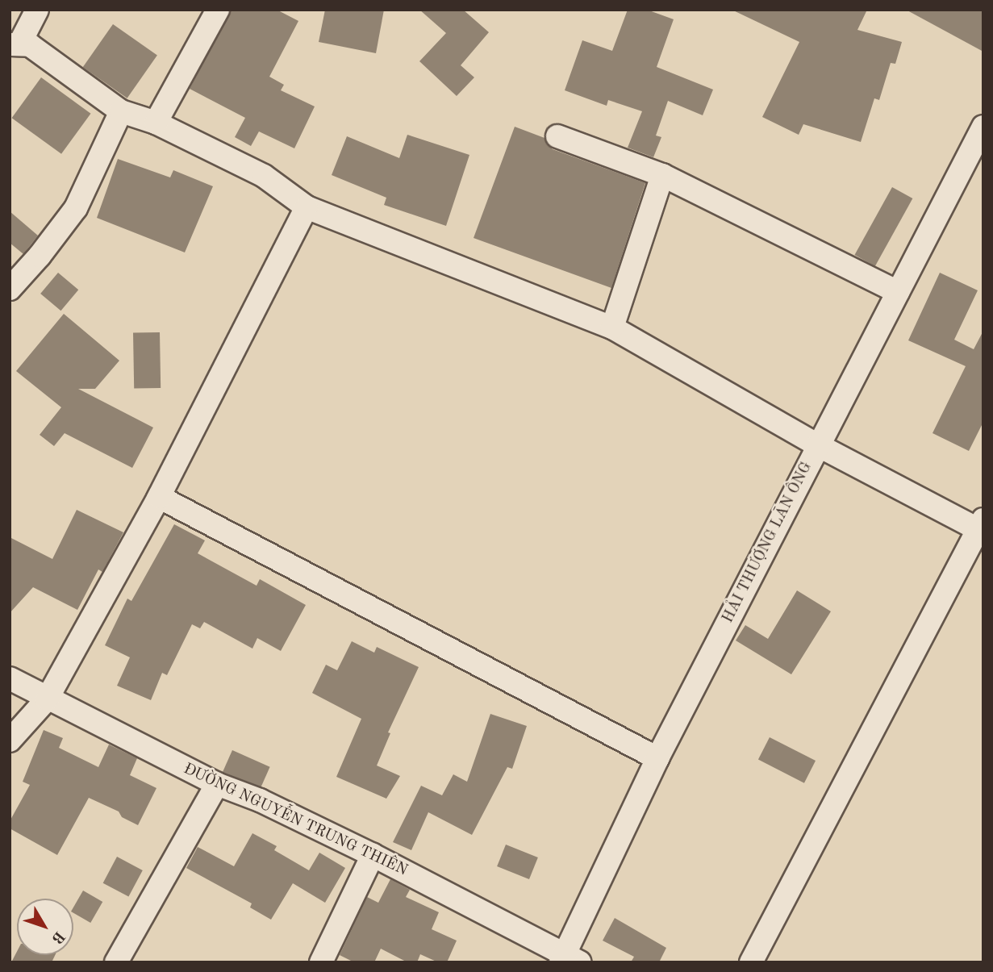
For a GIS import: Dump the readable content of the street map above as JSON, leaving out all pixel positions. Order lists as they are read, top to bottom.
{
  "streets": {
    "street": ["HẢI THƯỢNG LÃN ÔNG", "ĐƯỜNG NGUYỄN TRUNG THIÊN"]
  },
  "crossings": [
    ["HẢI THƯỢNG LÃN ÔNG", "ĐƯỜNG NGUYỄN TRUNG THIÊN"]
  ],
  "north": "bottom right"
}
